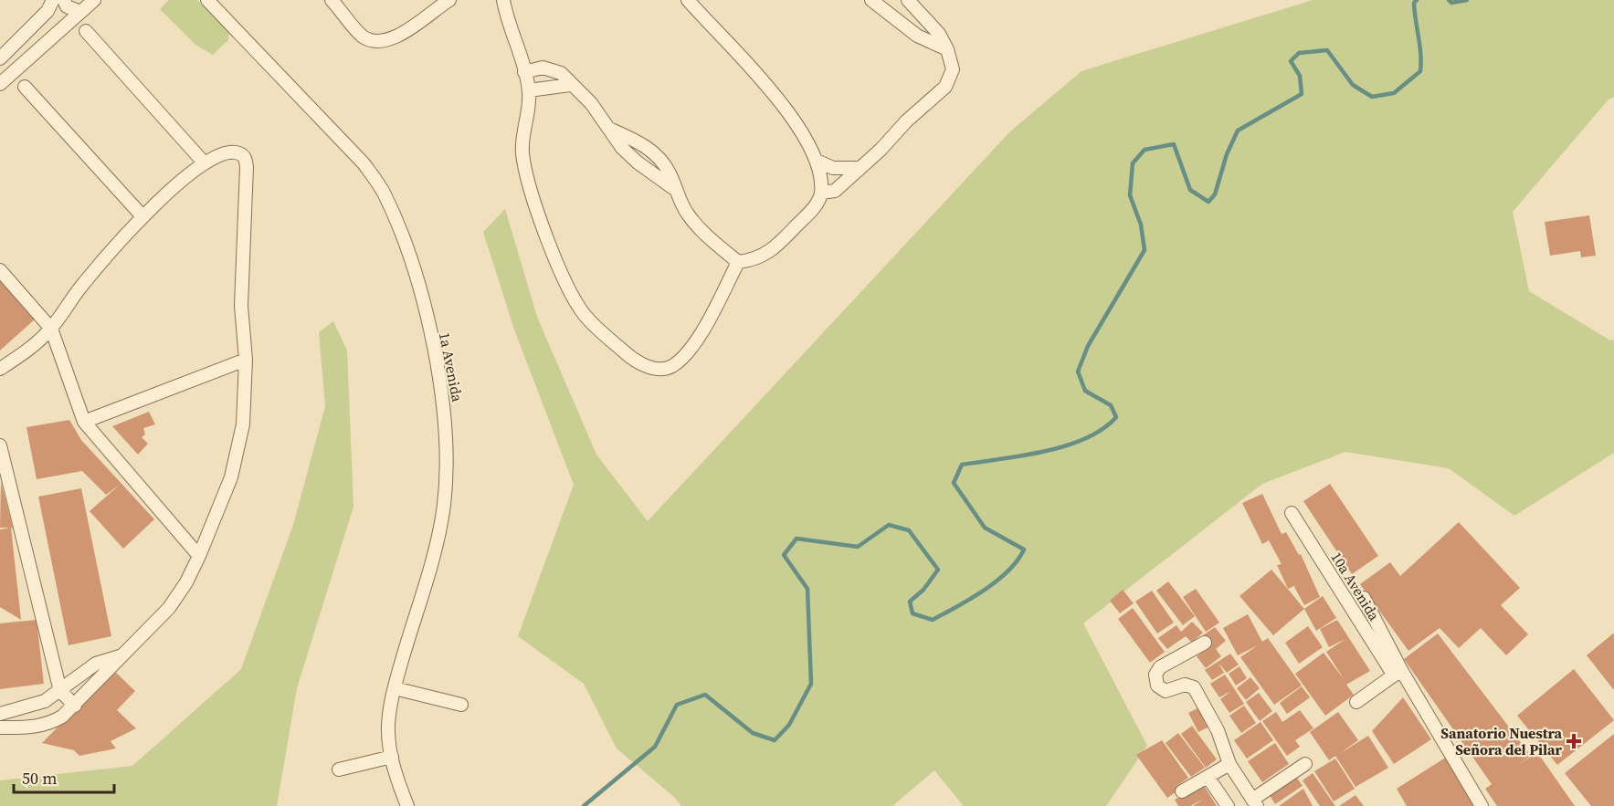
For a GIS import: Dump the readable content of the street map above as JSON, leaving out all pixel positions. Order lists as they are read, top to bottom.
{
  "streets": {
    "street": ["1a Avenida", "10a Avenida"]
  },
  "places": {
    "health": ["Sanatorio Nuestra Señora del Pilar"]
  },
  "scale_bar": "50 m"
}
